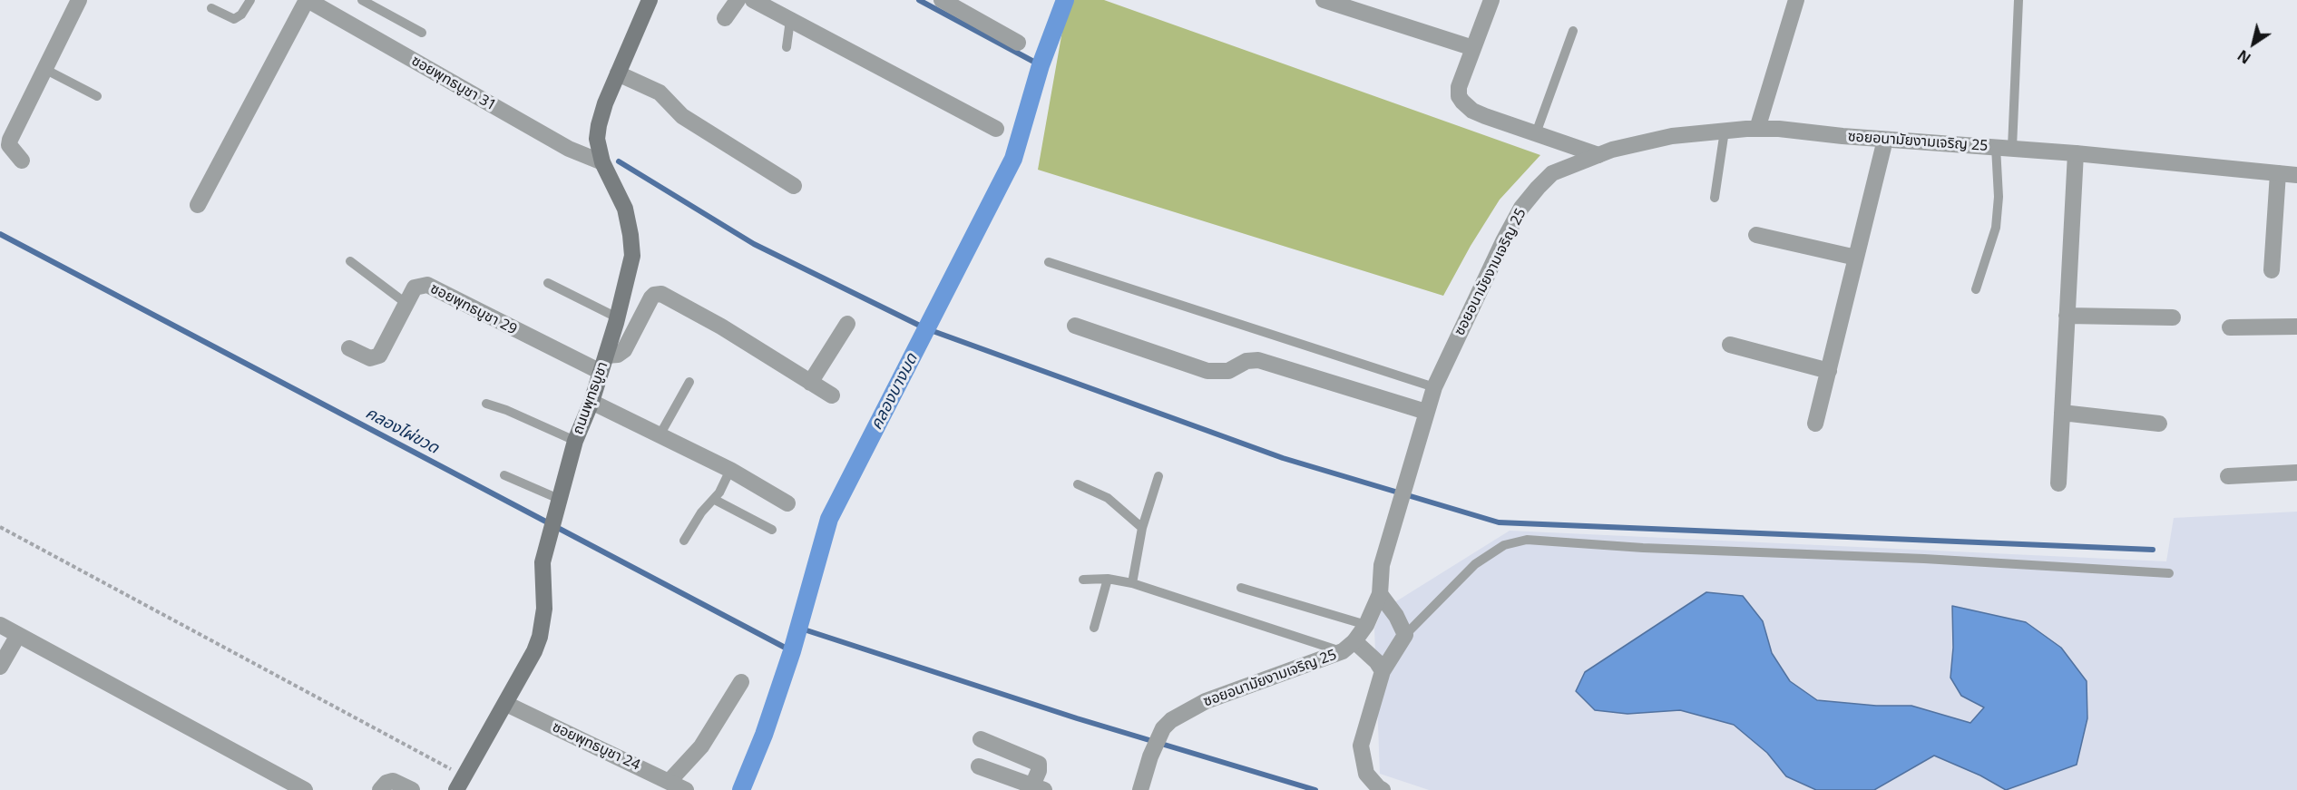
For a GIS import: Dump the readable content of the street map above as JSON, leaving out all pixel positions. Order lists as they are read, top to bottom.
{
  "streets": {
    "main road": ["ถนนพุทธบูชา"],
    "street": [
      "ซอยพุทธบูชา 31",
      "ซอยอนามัยงามเจริญ 25",
      "ซอยพุทธบูชา 29",
      "ซอยพุทธบูชา 24"
    ]
  },
  "crossings": [
    ["ซอยพุทธบูชา 31", "ถนนพุทธบูชา"],
    ["ซอยพุทธบูชา 29", "ถนนพุทธบูชา"],
    ["ถนนพุทธบูชา", "ซอยพุทธบูชา 24"]
  ],
  "water": ["คลองบางมด", "คลองไผ่ขวด"],
  "north": "bottom left"
}
